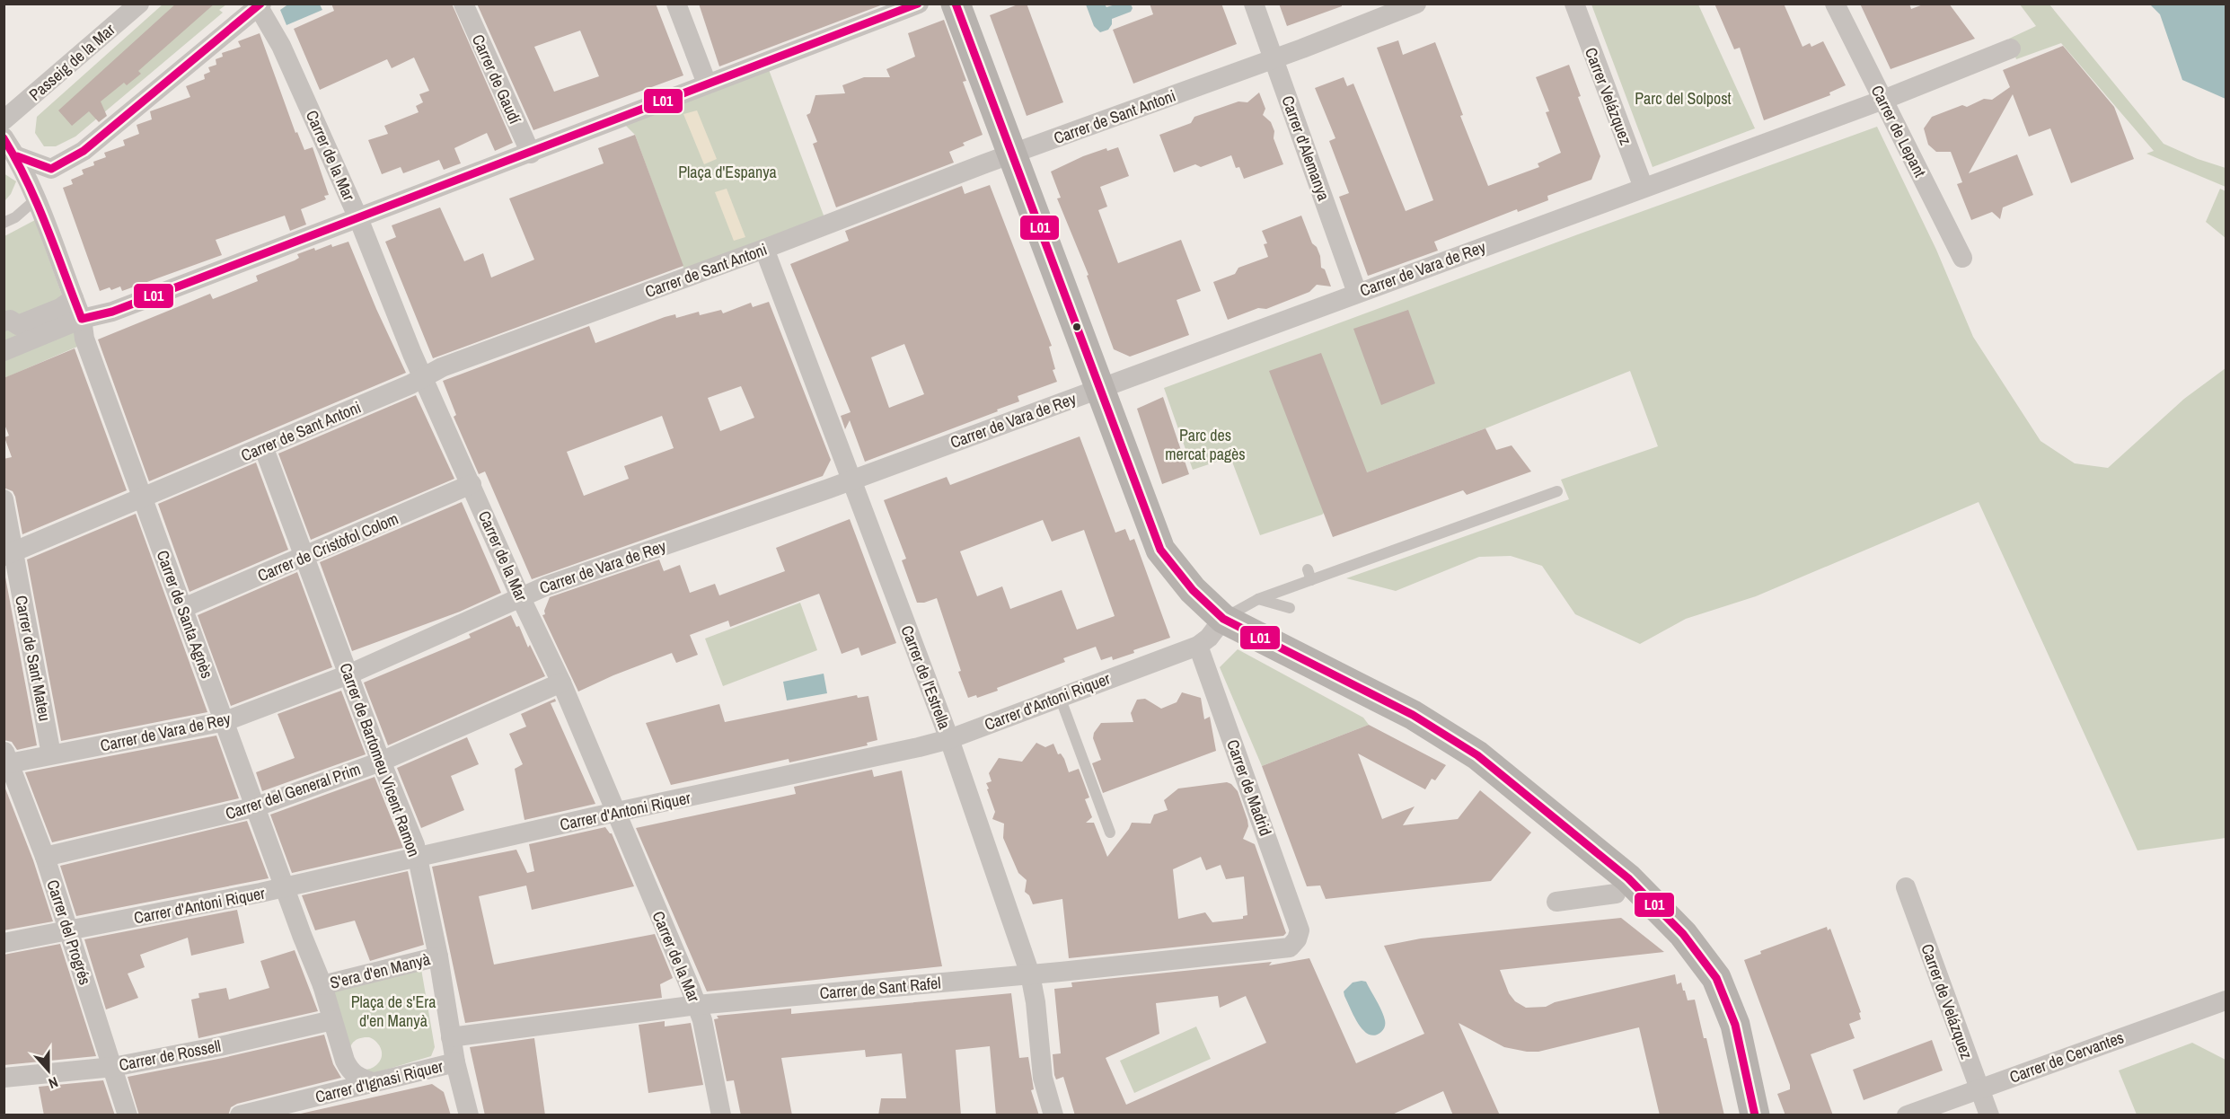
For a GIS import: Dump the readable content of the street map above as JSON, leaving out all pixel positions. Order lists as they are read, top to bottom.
{
  "streets": {
    "street": [
      "Passeig de la Mar",
      "Carrer de Gaudí",
      "Carrer Velázquez",
      "Carrer de Sant Antoni",
      "Carrer de Lepant",
      "Carrer d'Alemanya",
      "Carrer de la Mar",
      "Carrer de Vara de Rey",
      "Carrer de Cristòfol Colom",
      "Carrer de Santa Agnès",
      "Carrer de Sant Mateu",
      "Carrer de l'Estrella",
      "Carrer d'Antoni Riquer",
      "Carrer de Bartomeu Vicent Ramon",
      "Carrer de Madrid",
      "Carrer del General Prim",
      "Carrer del Progrés",
      "S'era d'en Manyà",
      "Carrer de Sant Rafel",
      "Carrer de Velázquez",
      "Carrer de Rossell",
      "Carrer de Cervantes",
      "Carrer d'Ignasi Riquer"
    ]
  },
  "crossings": [
    ["Passeig de la Mar", "Carrer de Santa Agnès"],
    ["Carrer Velázquez", "Carrer de Vara de Rey"],
    ["Carrer de Sant Antoni", "Carrer d'Alemanya"],
    ["Carrer de Sant Antoni", "Carrer de la Mar"],
    ["Carrer de Sant Antoni", "Carrer de Santa Agnès"],
    ["Carrer de Sant Antoni", "Carrer de Sant Mateu"],
    ["Carrer de Sant Antoni", "Carrer de l'Estrella"],
    ["Carrer de Sant Antoni", "Carrer de Bartomeu Vicent Ramon"],
    ["Carrer de Lepant", "Carrer de Vara de Rey"],
    ["Carrer d'Alemanya", "Carrer de Vara de Rey"],
    ["Carrer de la Mar", "Carrer de Vara de Rey"],
    ["Carrer de la Mar", "Carrer de Cristòfol Colom"],
    ["Carrer de la Mar", "Carrer d'Antoni Riquer"],
    ["Carrer de la Mar", "Carrer del General Prim"],
    ["Carrer de la Mar", "Carrer de Sant Rafel"],
    ["Carrer de Vara de Rey", "Carrer de Santa Agnès"],
    ["Carrer de Vara de Rey", "Carrer de Sant Mateu"],
    ["Carrer de Vara de Rey", "Carrer de l'Estrella"],
    ["Carrer de Vara de Rey", "Carrer de Bartomeu Vicent Ramon"],
    ["Carrer de Vara de Rey", "Carrer del Progrés"],
    ["Carrer de Cristòfol Colom", "Carrer de Santa Agnès"],
    ["Carrer de Cristòfol Colom", "Carrer de Bartomeu Vicent Ramon"],
    ["Carrer de Santa Agnès", "Carrer d'Antoni Riquer"],
    ["Carrer de Santa Agnès", "Carrer del General Prim"],
    ["Carrer de Santa Agnès", "S'era d'en Manyà"],
    ["Carrer de Santa Agnès", "Carrer de Rossell"],
    ["Carrer de Santa Agnès", "Carrer d'Ignasi Riquer"],
    ["Carrer de l'Estrella", "Carrer d'Antoni Riquer"],
    ["Carrer de l'Estrella", "Carrer de Sant Rafel"],
    ["Carrer d'Antoni Riquer", "Carrer de Bartomeu Vicent Ramon"],
    ["Carrer d'Antoni Riquer", "Carrer de Madrid"],
    ["Carrer d'Antoni Riquer", "Carrer del Progrés"],
    ["Carrer de Bartomeu Vicent Ramon", "Carrer del General Prim"],
    ["Carrer de Bartomeu Vicent Ramon", "S'era d'en Manyà"],
    ["Carrer de Bartomeu Vicent Ramon", "Carrer de Sant Rafel"],
    ["Carrer de Bartomeu Vicent Ramon", "Carrer d'Ignasi Riquer"],
    ["Carrer de Madrid", "Carrer de Sant Rafel"],
    ["Carrer del General Prim", "Carrer del Progrés"],
    ["Carrer del Progrés", "Carrer de Rossell"],
    ["Carrer de Velázquez", "Carrer de Cervantes"]
  ],
  "parks": [
    "Parc del Solpost",
    "Plaça d'Espanya",
    "Parc des mercat pagès",
    "Plaça de s'Era d'en Manyà"
  ],
  "lines": ["transit line L01"],
  "north": "bottom"
}
